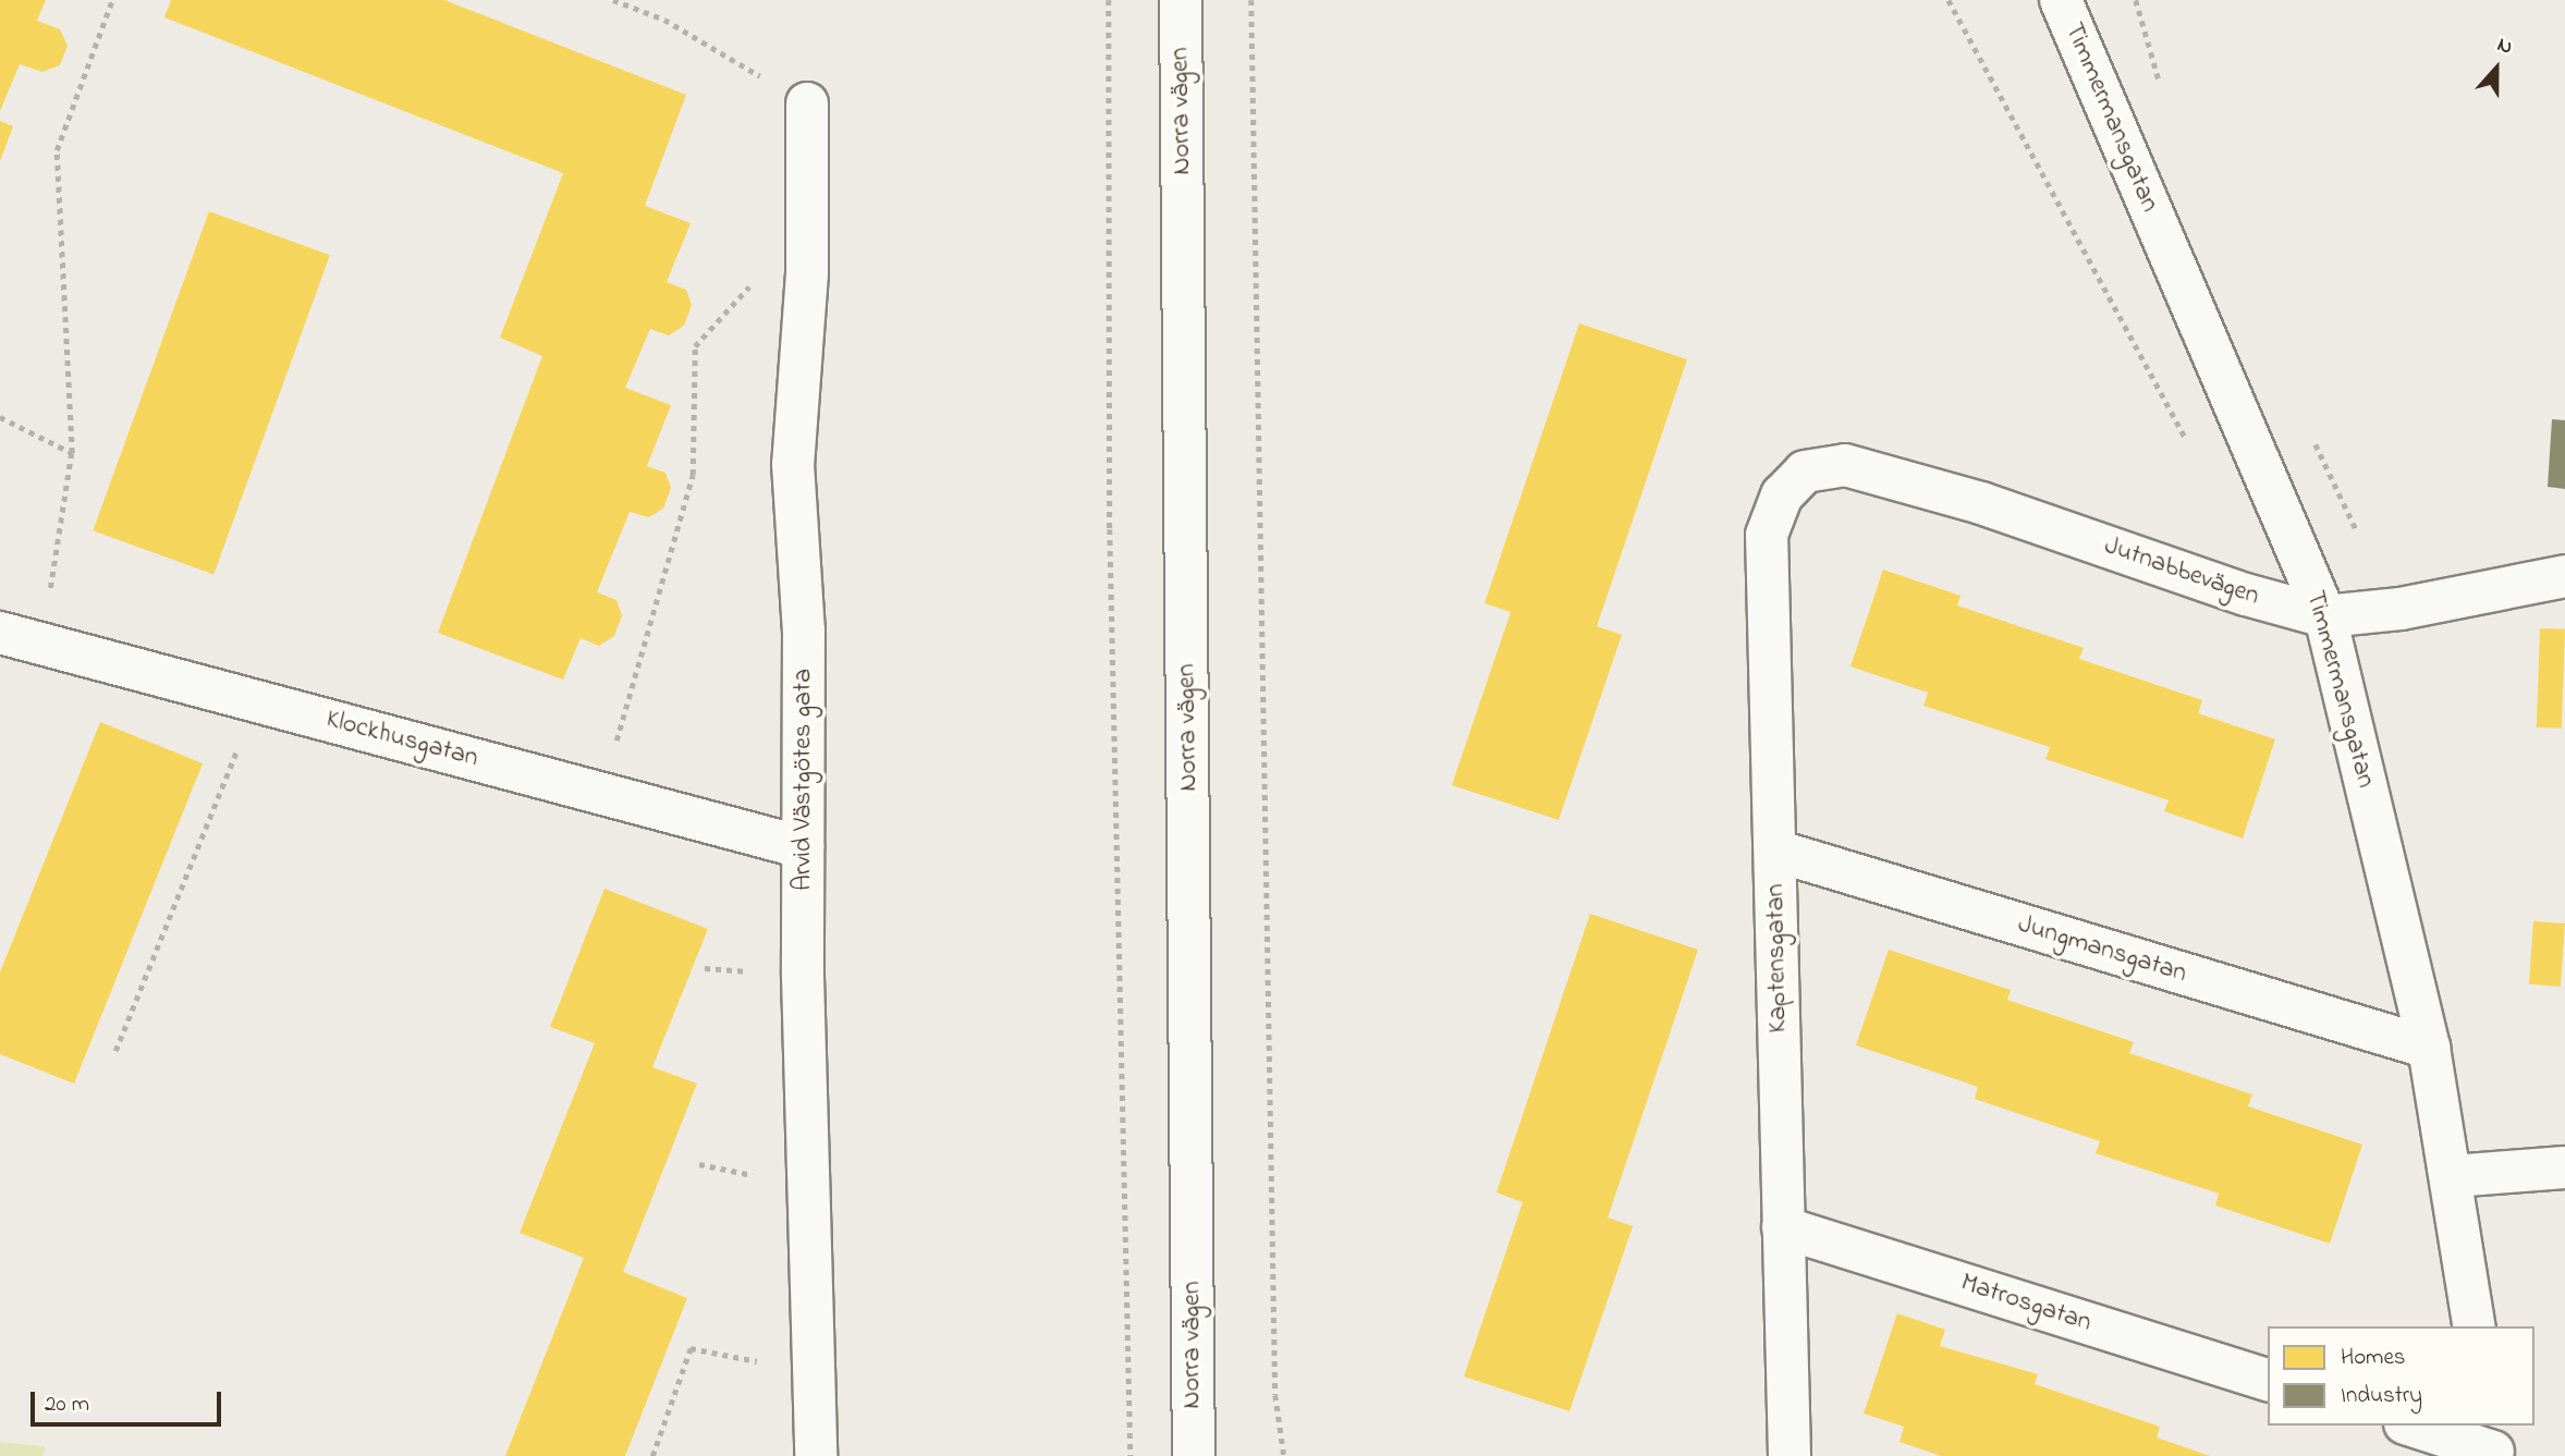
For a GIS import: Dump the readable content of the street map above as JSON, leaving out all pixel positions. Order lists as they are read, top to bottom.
{
  "streets": {
    "street": [
      "Norra vägen",
      "Timmermansgatan",
      "Jutnabbevägen",
      "Klockhusgatan",
      "Arvid Västgötes gata",
      "Jungmansgatan",
      "Kaptensgatan",
      "Matrosgatan"
    ]
  },
  "crossings": [
    ["Timmermansgatan", "Jutnabbevägen"],
    ["Timmermansgatan", "Jungmansgatan"],
    ["Jutnabbevägen", "Kaptensgatan"],
    ["Klockhusgatan", "Arvid Västgötes gata"],
    ["Jungmansgatan", "Kaptensgatan"],
    ["Kaptensgatan", "Matrosgatan"]
  ],
  "legend": ["Homes", "Industry"],
  "scale_bar": "20 m",
  "north": "top"
}
